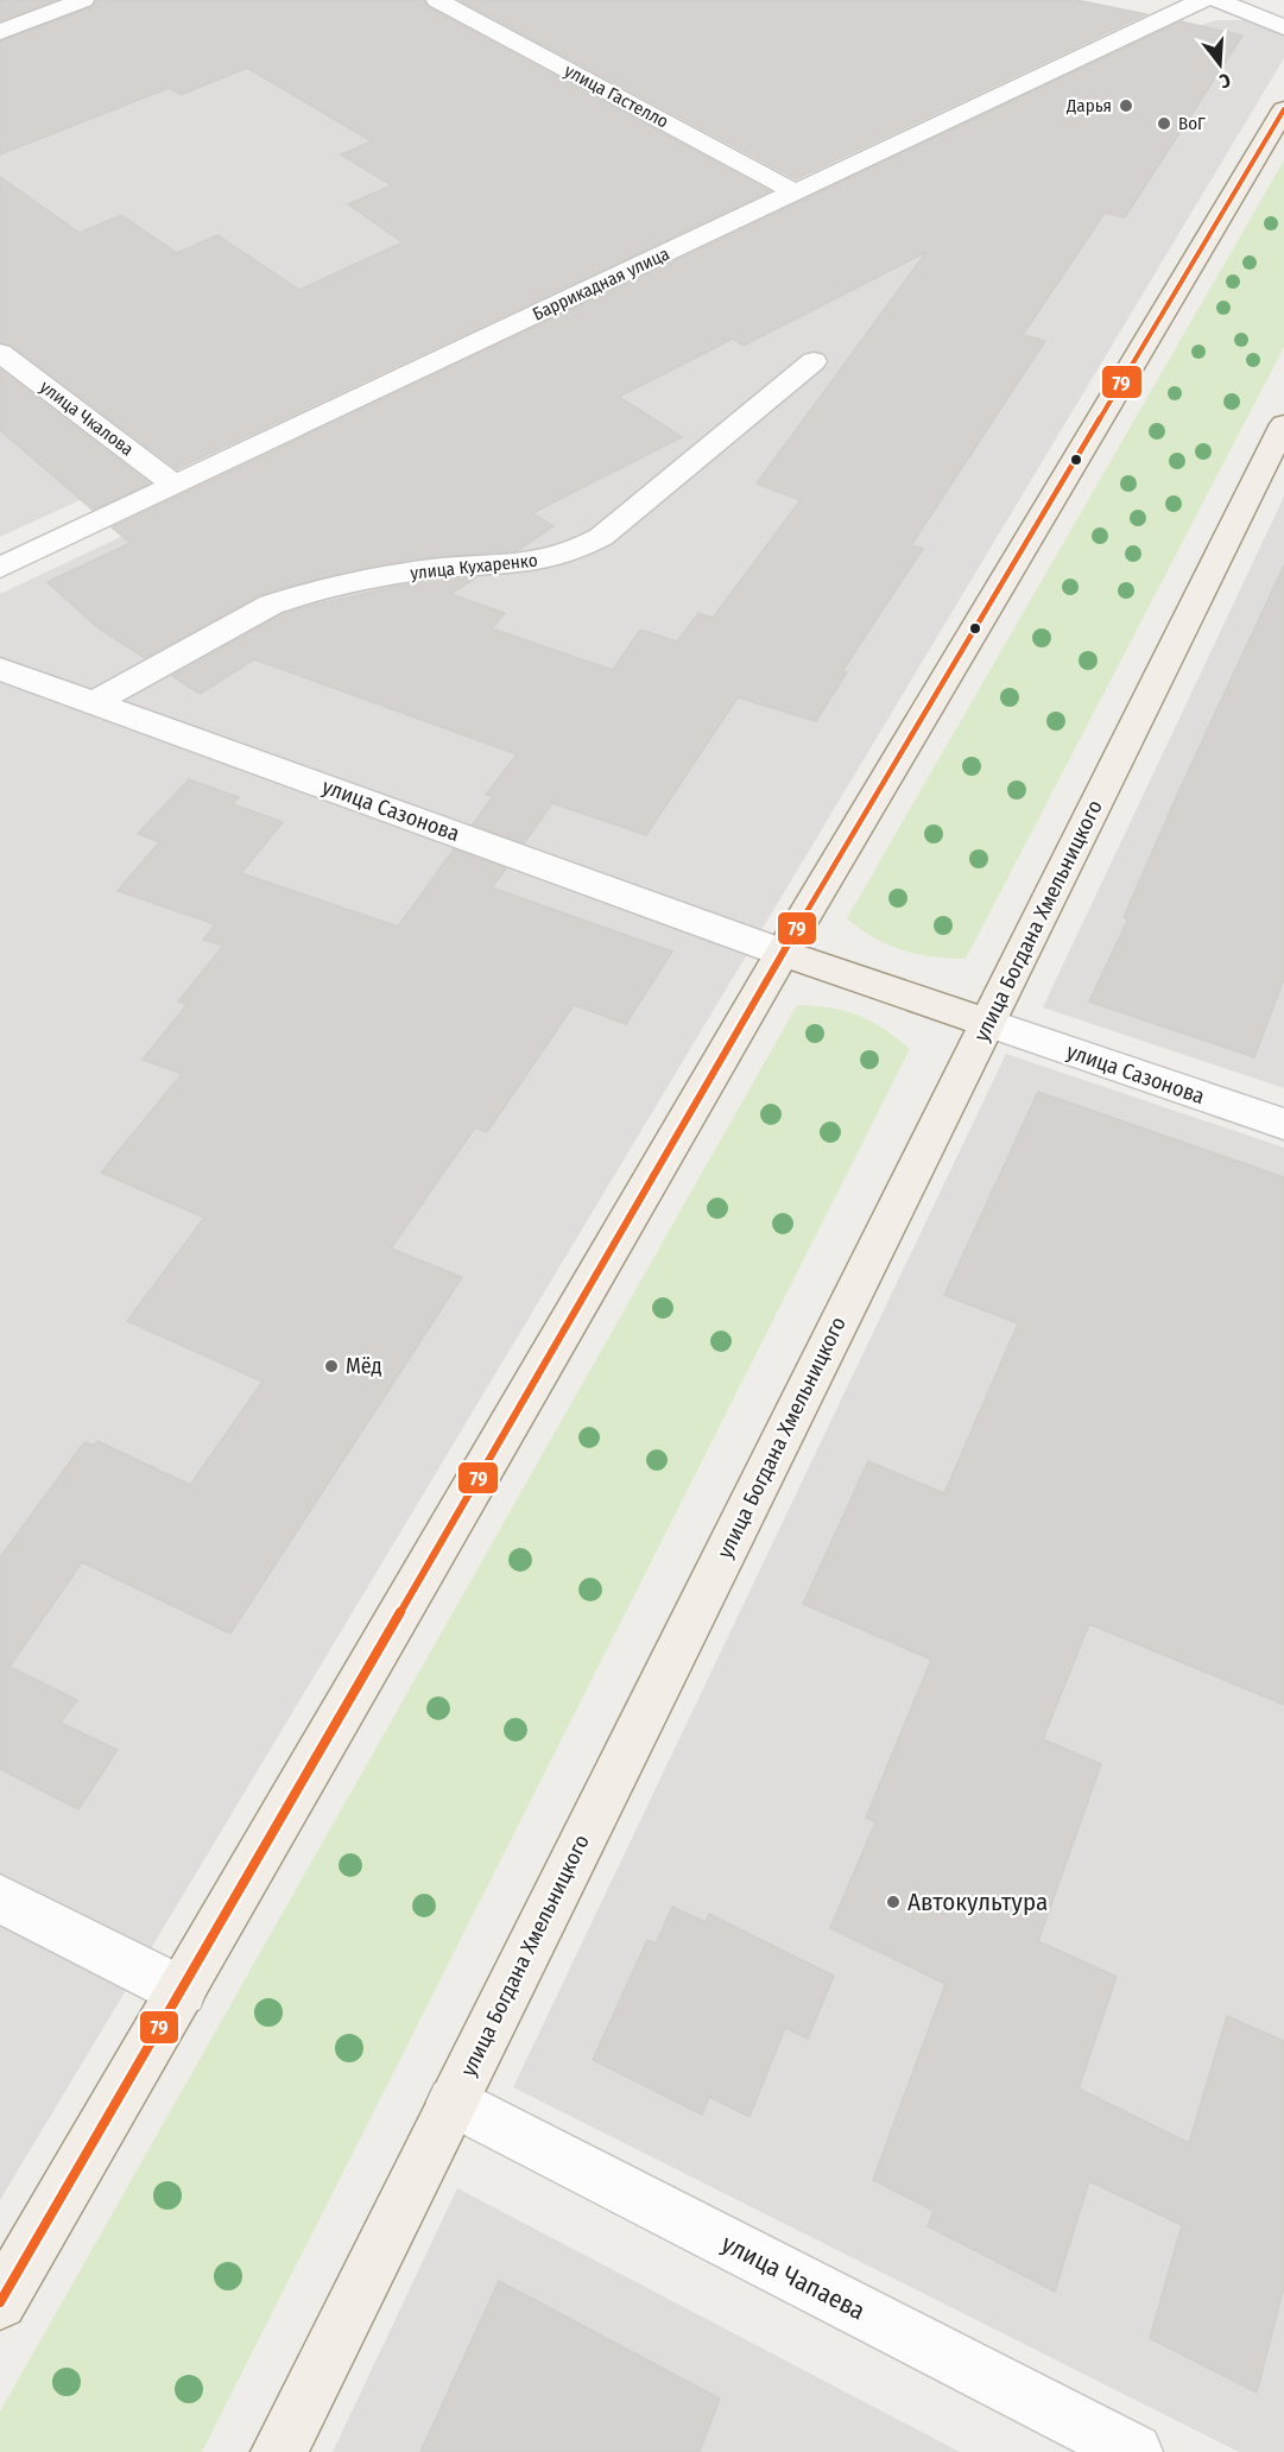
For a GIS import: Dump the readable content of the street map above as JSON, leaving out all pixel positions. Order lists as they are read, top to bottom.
{
  "streets": {
    "main road": ["улица Богдана Хмельницкого"],
    "street": [
      "улица Гастелло",
      "Баррикадная улица",
      "улица Чкалова",
      "улица Кухаренко",
      "улица Сазонова",
      "улица Чапаева"
    ]
  },
  "crossings": [
    ["улица Гастелло", "Баррикадная улица"],
    ["Баррикадная улица", "улица Чкалова"],
    ["улица Кухаренко", "улица Сазонова"],
    ["улица Сазонова", "улица Богдана Хмельницкого"],
    ["улица Богдана Хмельницкого", "улица Чапаева"]
  ],
  "places": [
    "Дарья",
    "ВоГ",
    "Мёд",
    "Автокультура"
  ],
  "lines": ["transit line 79"],
  "north": "bottom"
}
